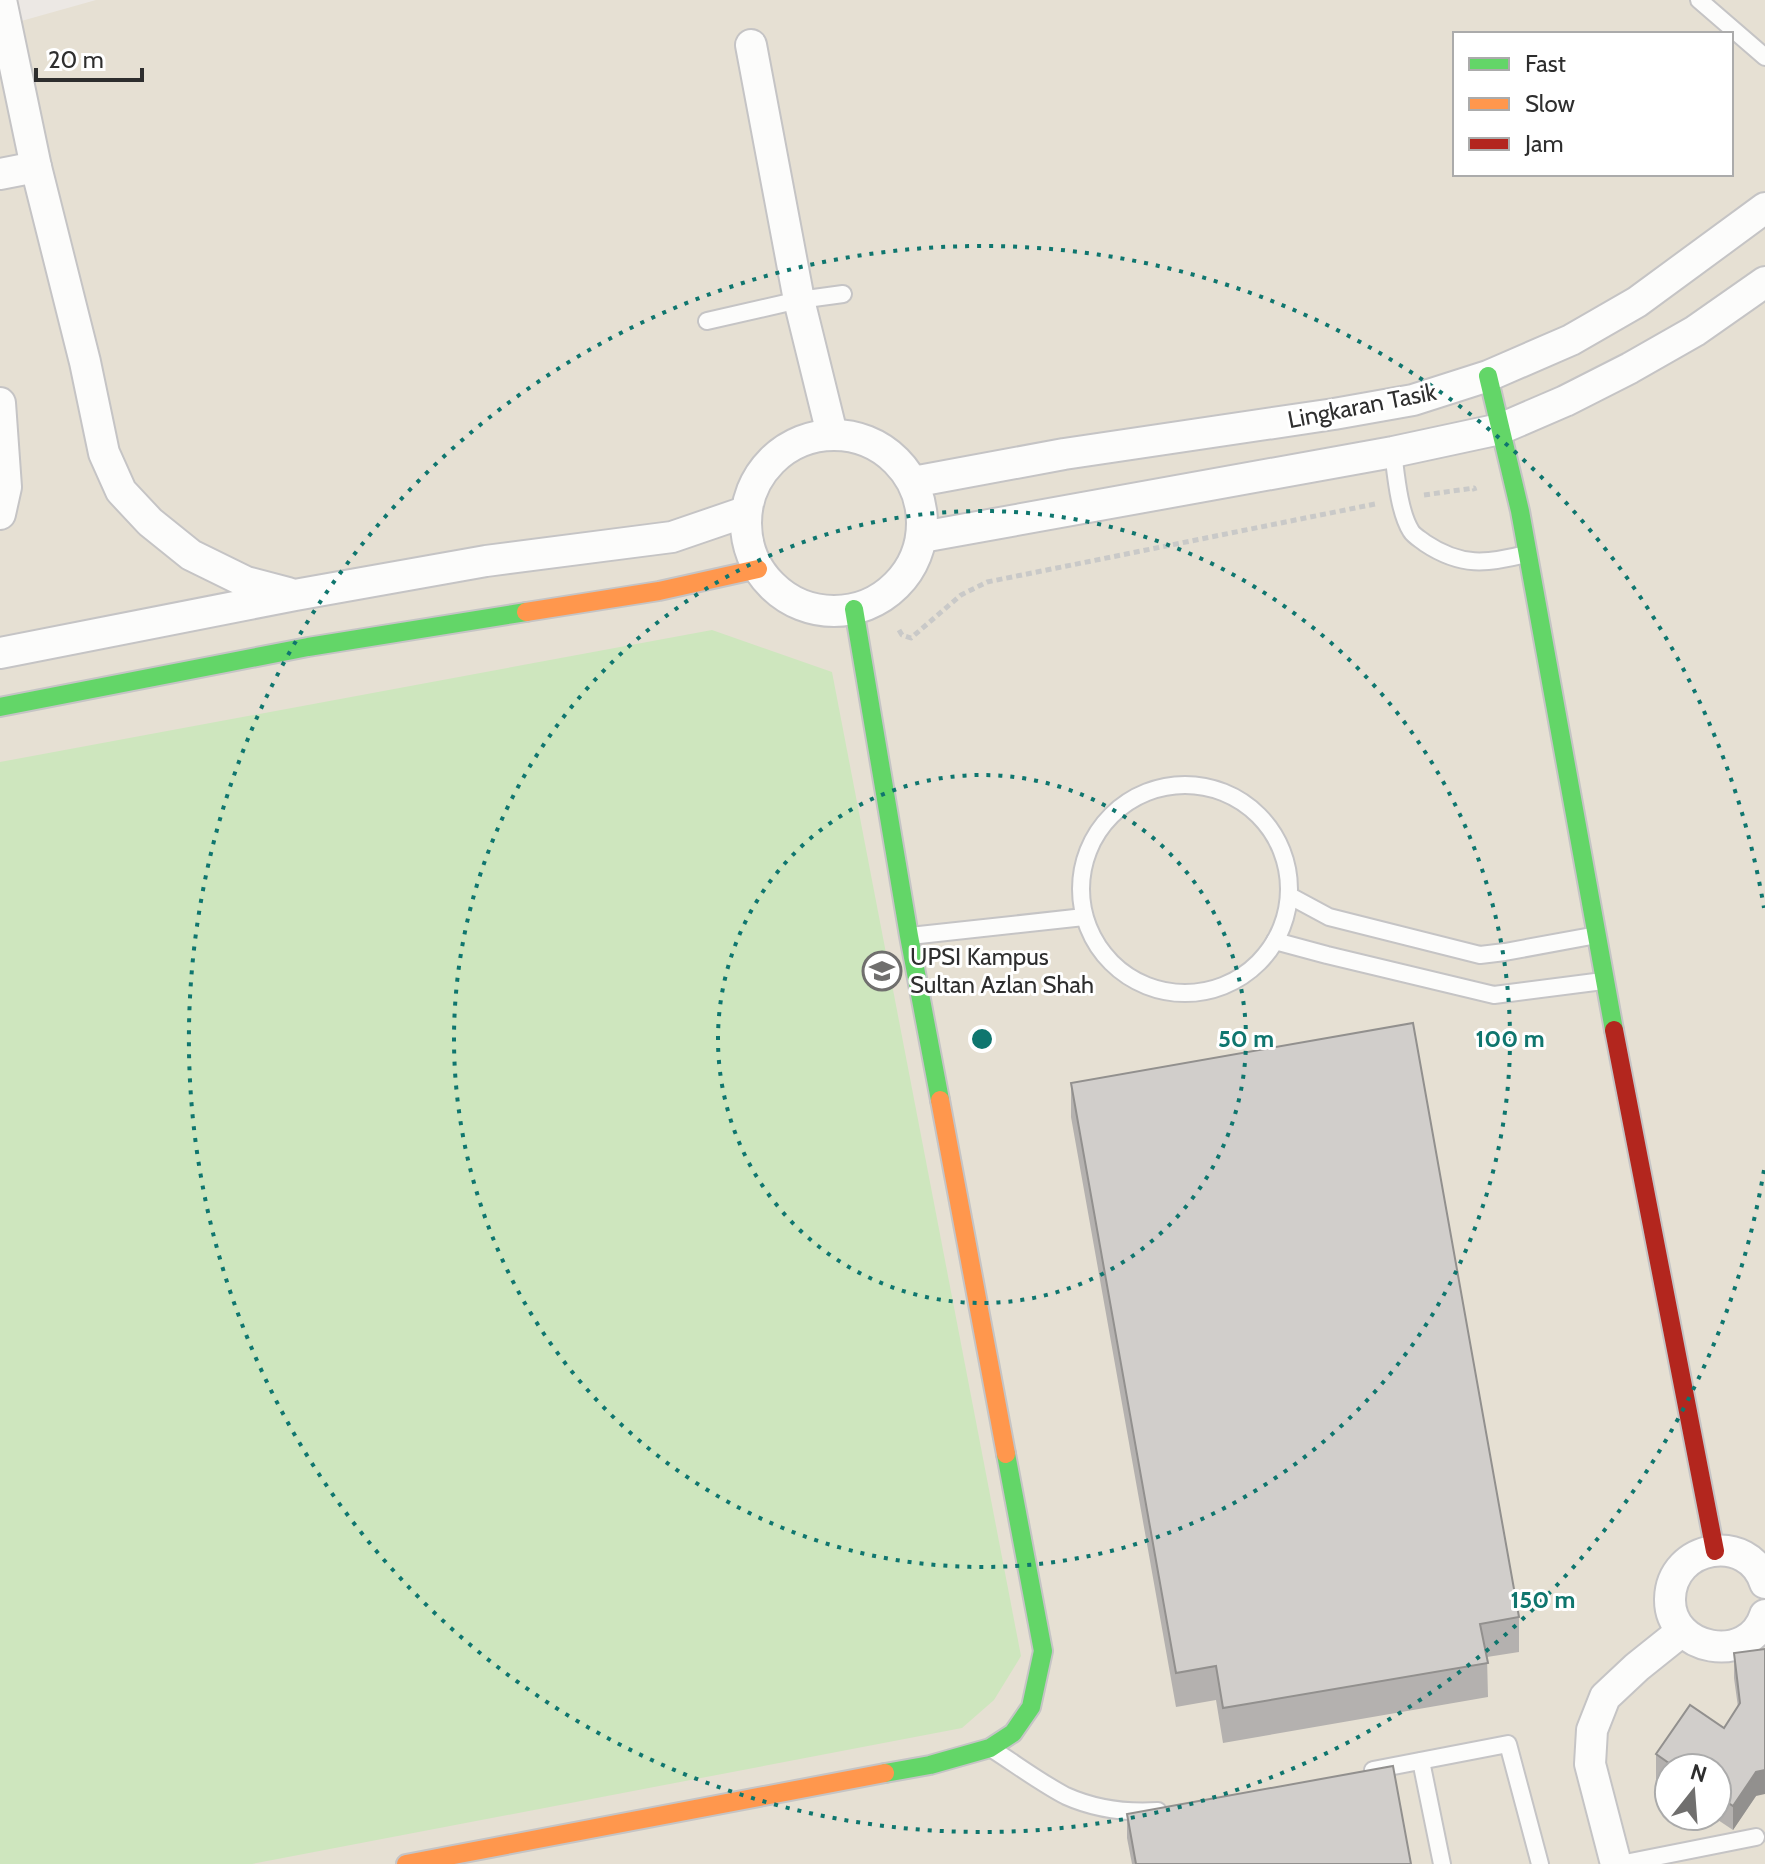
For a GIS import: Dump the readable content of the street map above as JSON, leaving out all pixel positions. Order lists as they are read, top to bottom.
{
  "streets": {
    "street": ["Lingkaran Tasik"]
  },
  "places": {
    "school or university": ["UPSI Kampus Sultan Azlan Shah"]
  },
  "legend": ["Fast", "Slow", "Jam"],
  "scale_bar": "20 m",
  "north": "top",
  "rings": ["50 m", "100 m", "150 m"]
}
